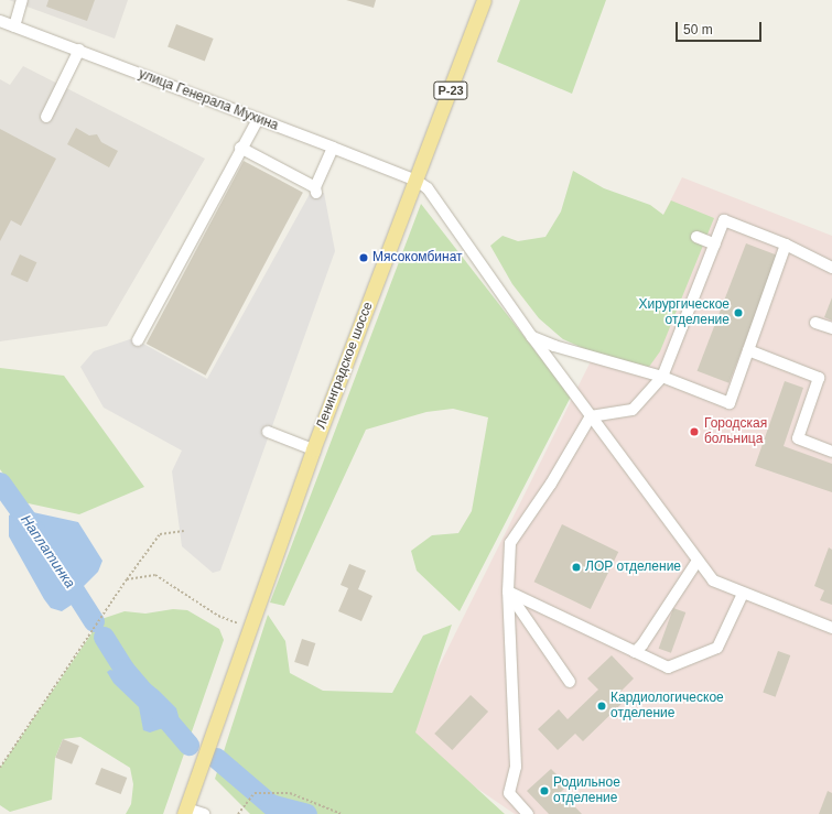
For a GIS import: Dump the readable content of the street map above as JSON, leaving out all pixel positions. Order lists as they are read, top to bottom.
{
  "streets": {
    "main road": ["Р-23", "Ленинградское шоссе"],
    "street": ["улица Генерала Мухина"]
  },
  "crossings": [
    ["улица Генерала Мухина", "Ленинградское шоссе"]
  ],
  "water": ["Наплатинка"],
  "places": [
    "Мясокомбинат",
    "Хирургическое отделение",
    "Городская больница",
    "ЛОР отделение",
    "Кардиологическое отделение",
    "Родильное отделение"
  ],
  "scale_bar": "50 m"
}
